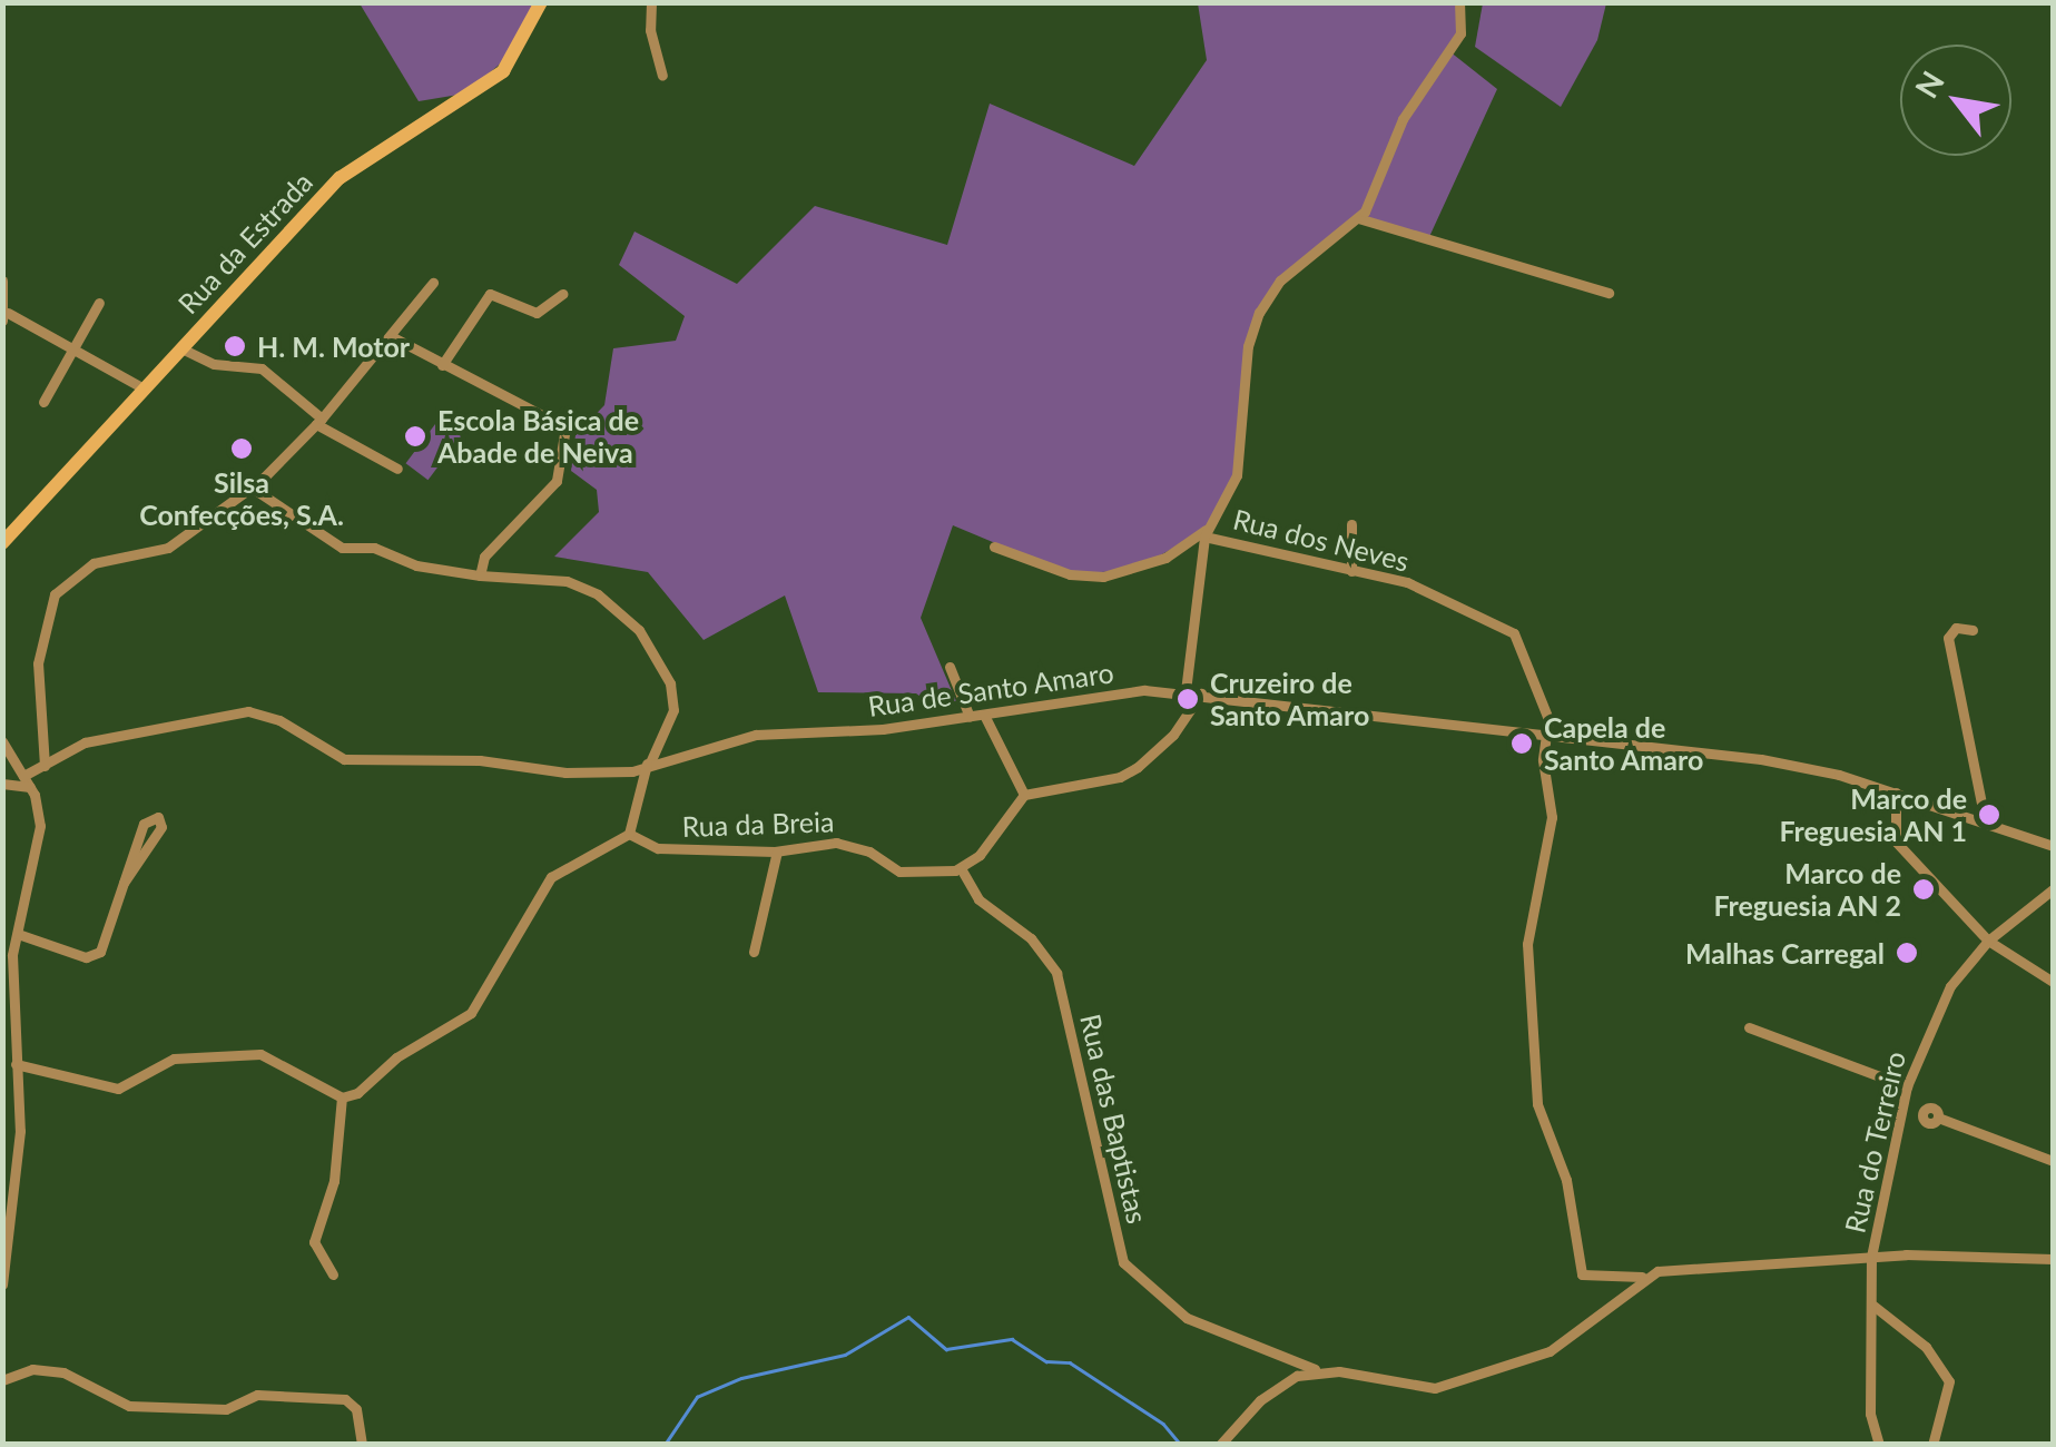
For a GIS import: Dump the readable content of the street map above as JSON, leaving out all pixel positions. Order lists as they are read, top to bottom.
{
  "streets": {
    "main road": ["Rua da Estrada"],
    "street": [
      "Rua dos Neves",
      "Rua de Santo Amaro",
      "Rua da Breia",
      "Rua das Baptistas",
      "Rua do Terreiro"
    ]
  },
  "crossings": [
    ["Rua dos Neves", "Rua de Santo Amaro"],
    ["Rua dos Neves", "Rua das Baptistas"],
    ["Rua da Breia", "Rua das Baptistas"]
  ],
  "places": [
    "H. M. Motor",
    "Escola Básica de Abade de Neiva",
    "Silsa Confecções, S.A.",
    "Cruzeiro de Santo Amaro",
    "Capela de Santo Amaro",
    "Marco de Freguesia AN 1",
    "Marco de Freguesia AN 2",
    "Malhas Carregal"
  ],
  "north": "top left"
}
